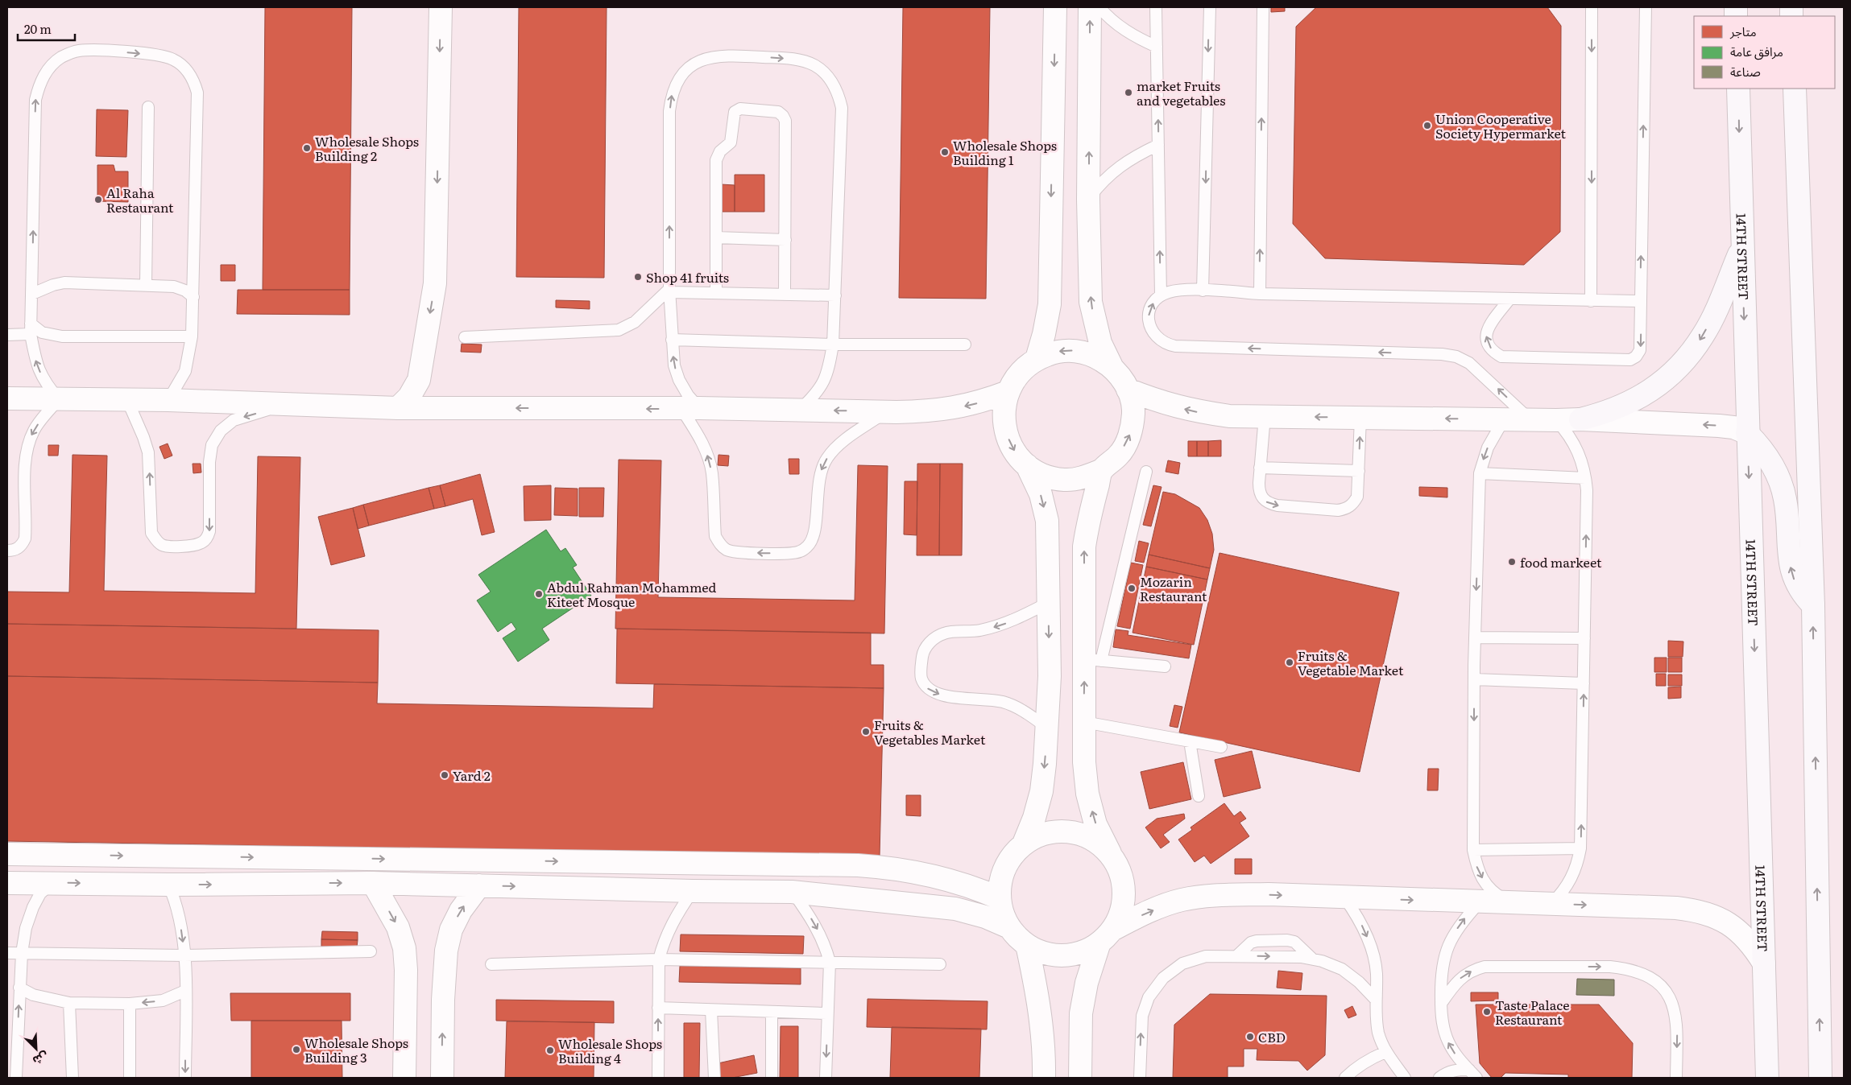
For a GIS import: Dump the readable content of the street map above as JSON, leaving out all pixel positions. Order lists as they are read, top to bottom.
{
  "streets": {
    "main road": ["14TH STREET"]
  },
  "places": [
    "market Fruits and vegetables",
    "Union Cooperative Society Hypermarket",
    "Wholesale Shops Building 2",
    "Wholesale Shops Building 1",
    "Al Raha Restaurant",
    "Shop 41 fruits",
    "food markeet",
    "Mozarin Restaurant",
    "Abdul Rahman Mohammed Kiteet Mosque",
    "Fruits & Vegetable Market",
    "Fruits & Vegetables Market",
    "Yard 2",
    "Taste Palace Restaurant",
    "CBD",
    "Wholesale Shops Building 3",
    "Wholesale Shops Building 4"
  ],
  "legend": ["متاجر", "مرافق عامة", "صناعة"],
  "scale_bar": "20 m",
  "north": "bottom right"
}
